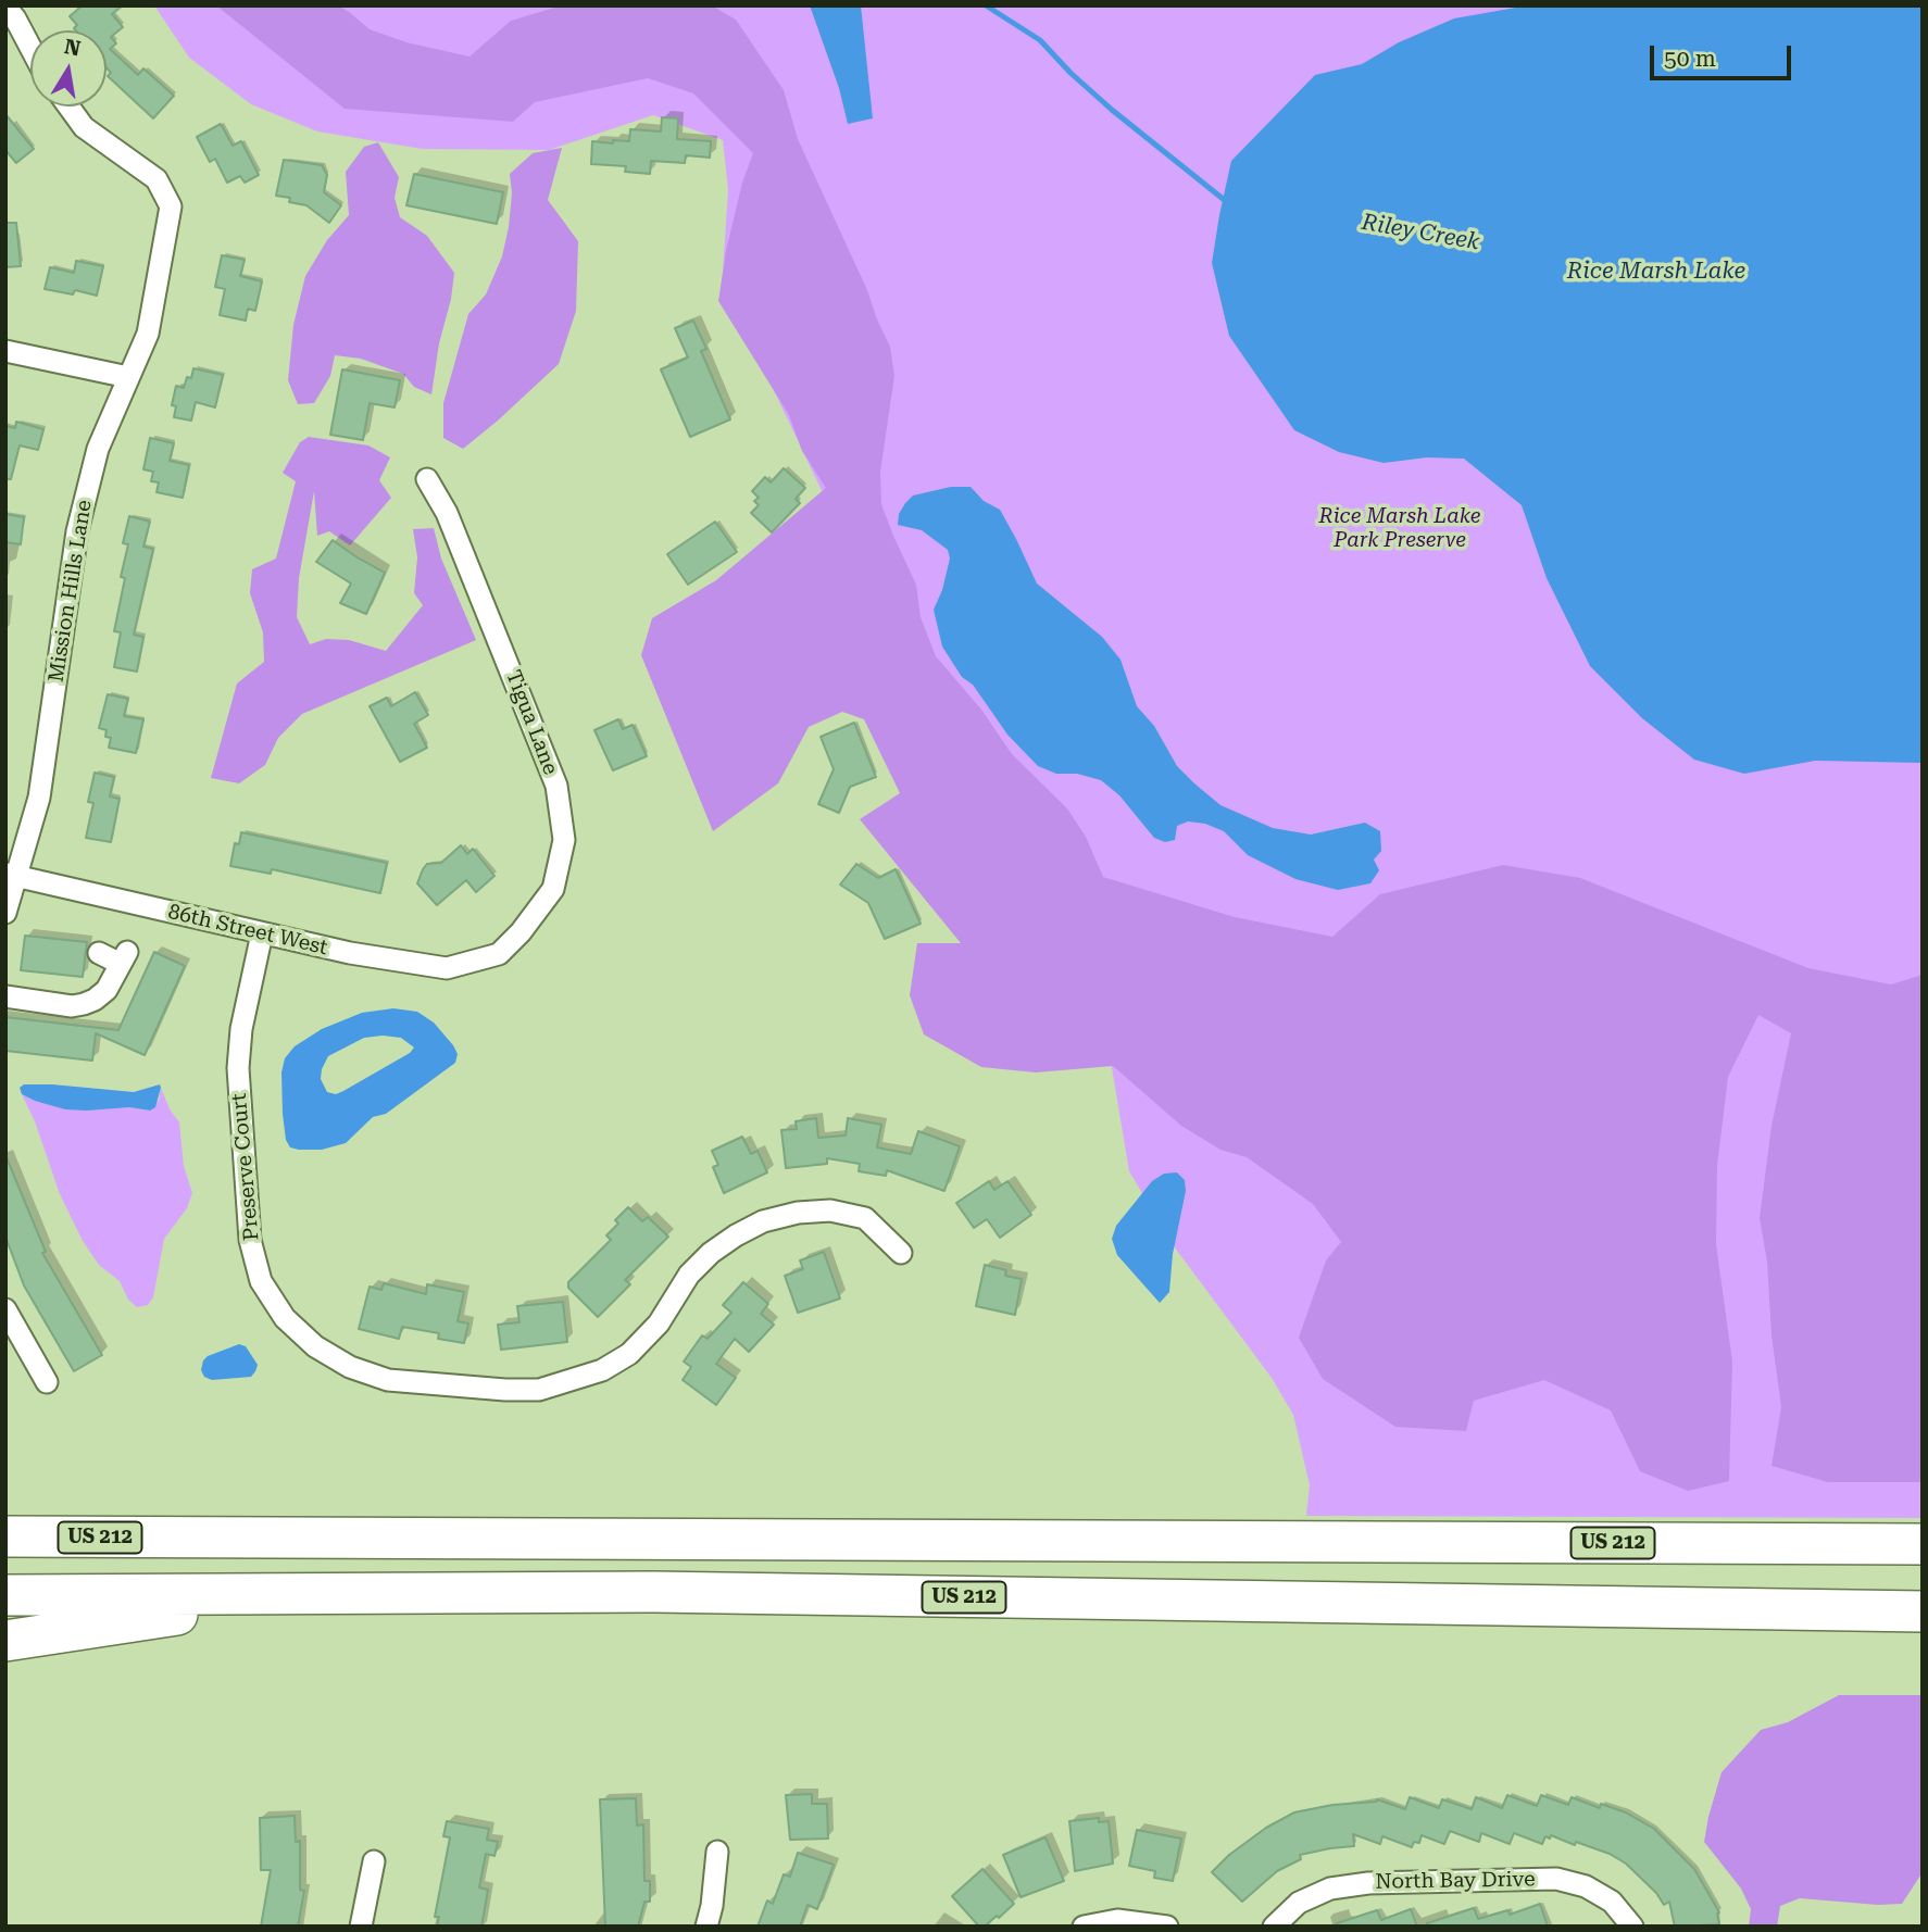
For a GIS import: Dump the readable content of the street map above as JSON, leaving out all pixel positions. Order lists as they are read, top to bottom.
{
  "streets": {
    "highway": ["US 212"],
    "street": [
      "Mission Hills Lane",
      "Tigua Lane",
      "86th Street West",
      "Preserve Court",
      "North Bay Drive"
    ]
  },
  "crossings": [
    ["Mission Hills Lane", "86th Street West"],
    ["Tigua Lane", "86th Street West"],
    ["86th Street West", "Preserve Court"]
  ],
  "water": ["Riley Creek", "Rice Marsh Lake"],
  "parks": ["Rice Marsh Lake Park Preserve"],
  "scale_bar": "50 m",
  "north": "top"
}
